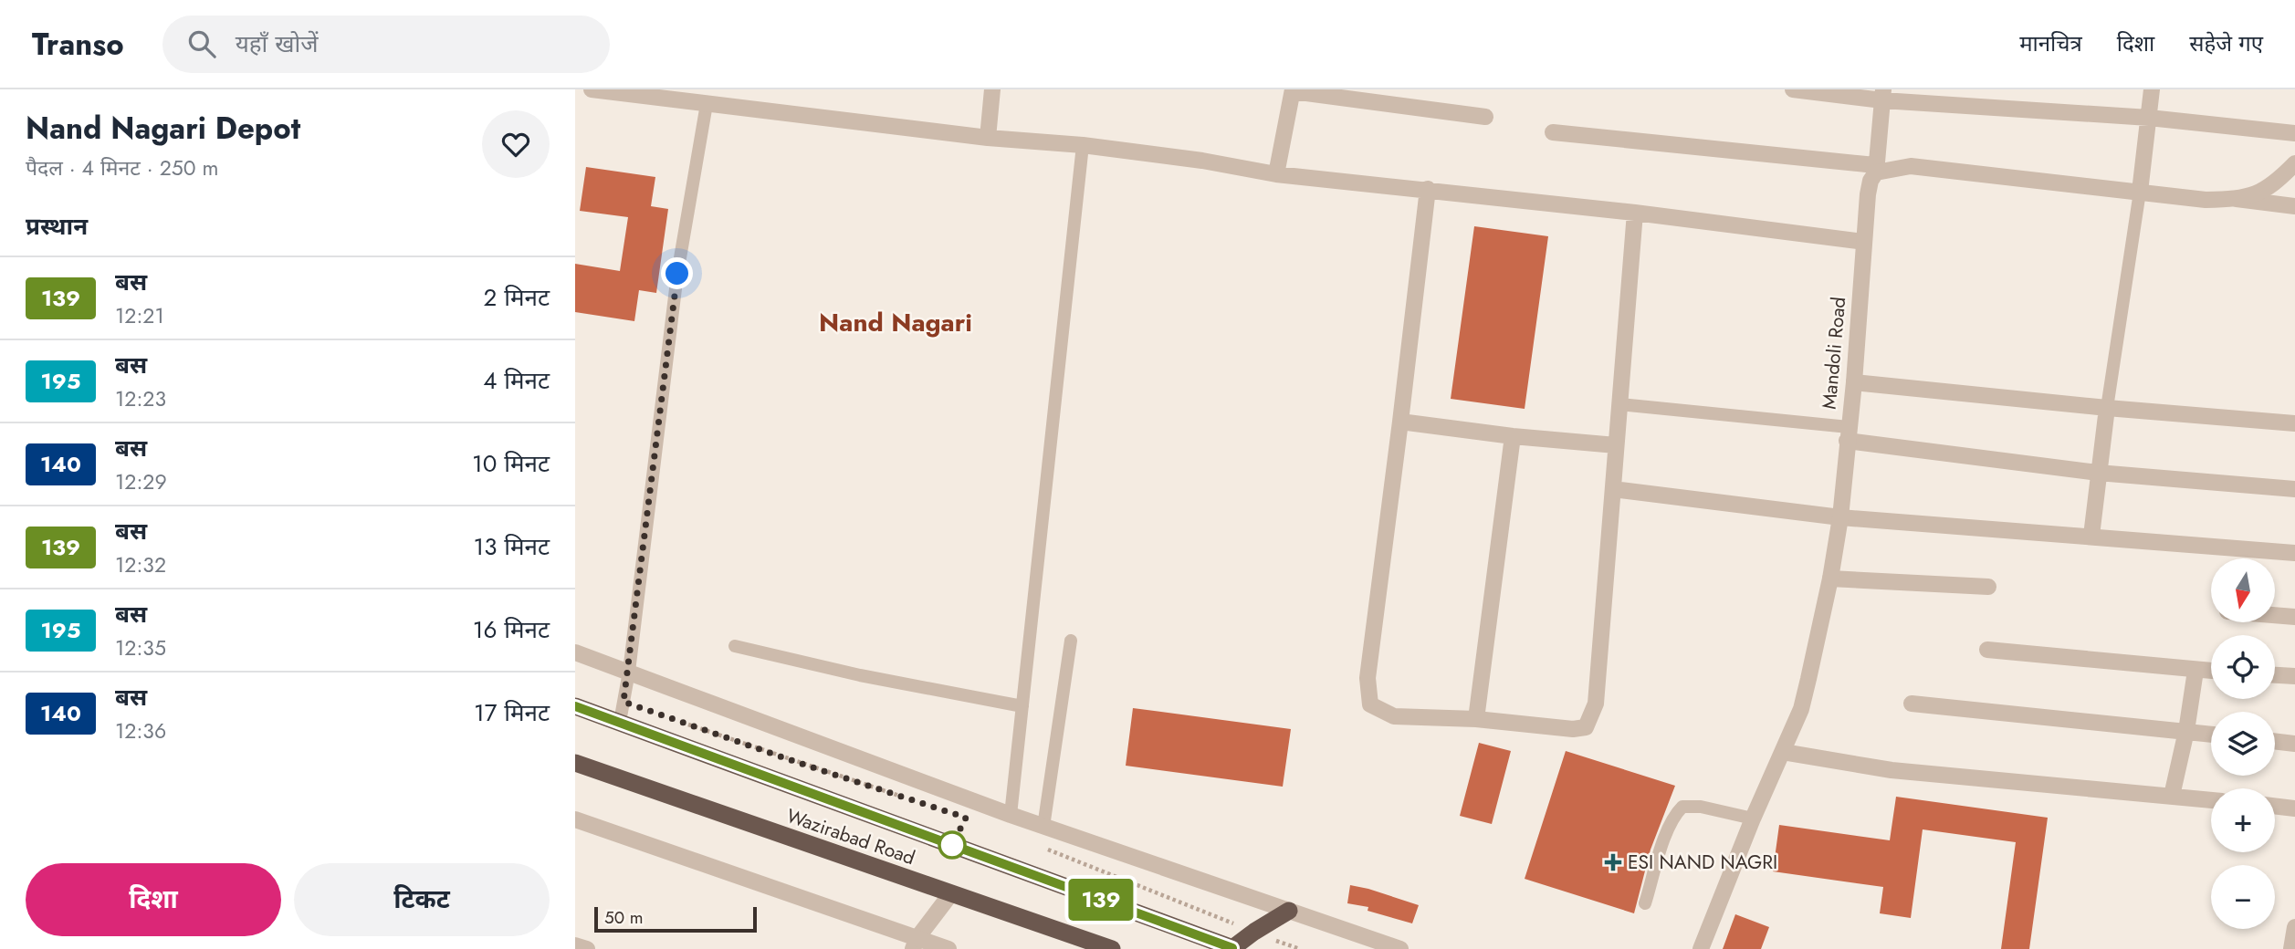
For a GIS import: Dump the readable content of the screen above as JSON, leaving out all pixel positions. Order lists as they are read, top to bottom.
{
  "streets": {
    "highway": ["Wazirabad Road"],
    "street": ["Mandoli Road"]
  },
  "districts": ["Nand Nagari"],
  "places": {
    "health": ["ESI NAND NAGRI"]
  },
  "lines": ["bus line 139"],
  "scale_bar": "50 m",
  "north": "bottom",
  "page": {
    "header": "Transo",
    "search": "यहाँ खोजें",
    "nav": ["मानचित्र", "दिशा", "सहेजे गए"],
    "heading": [
      ["Nand Nagari Depot", "पैदल · 4 मिनट · 250 m"],
      "प्रस्थान"
    ],
    "on_map": "139",
    "list": [
      {
        "mark": "139",
        "name": "बस",
        "note": "12:21",
        "value": "2 मिनट"
      },
      {
        "mark": "195",
        "name": "बस",
        "note": "12:23",
        "value": "4 मिनट"
      },
      {
        "mark": "140",
        "name": "बस",
        "note": "12:29",
        "value": "10 मिनट"
      },
      {
        "mark": "139",
        "name": "बस",
        "note": "12:32",
        "value": "13 मिनट"
      },
      {
        "mark": "195",
        "name": "बस",
        "note": "12:35",
        "value": "16 मिनट"
      },
      {
        "mark": "140",
        "name": "बस",
        "note": "12:36",
        "value": "17 मिनट"
      }
    ],
    "map_buttons": ["+", "−"],
    "buttons": ["दिशा", "टिकट"],
    "scale": "50 m"
  }
}
